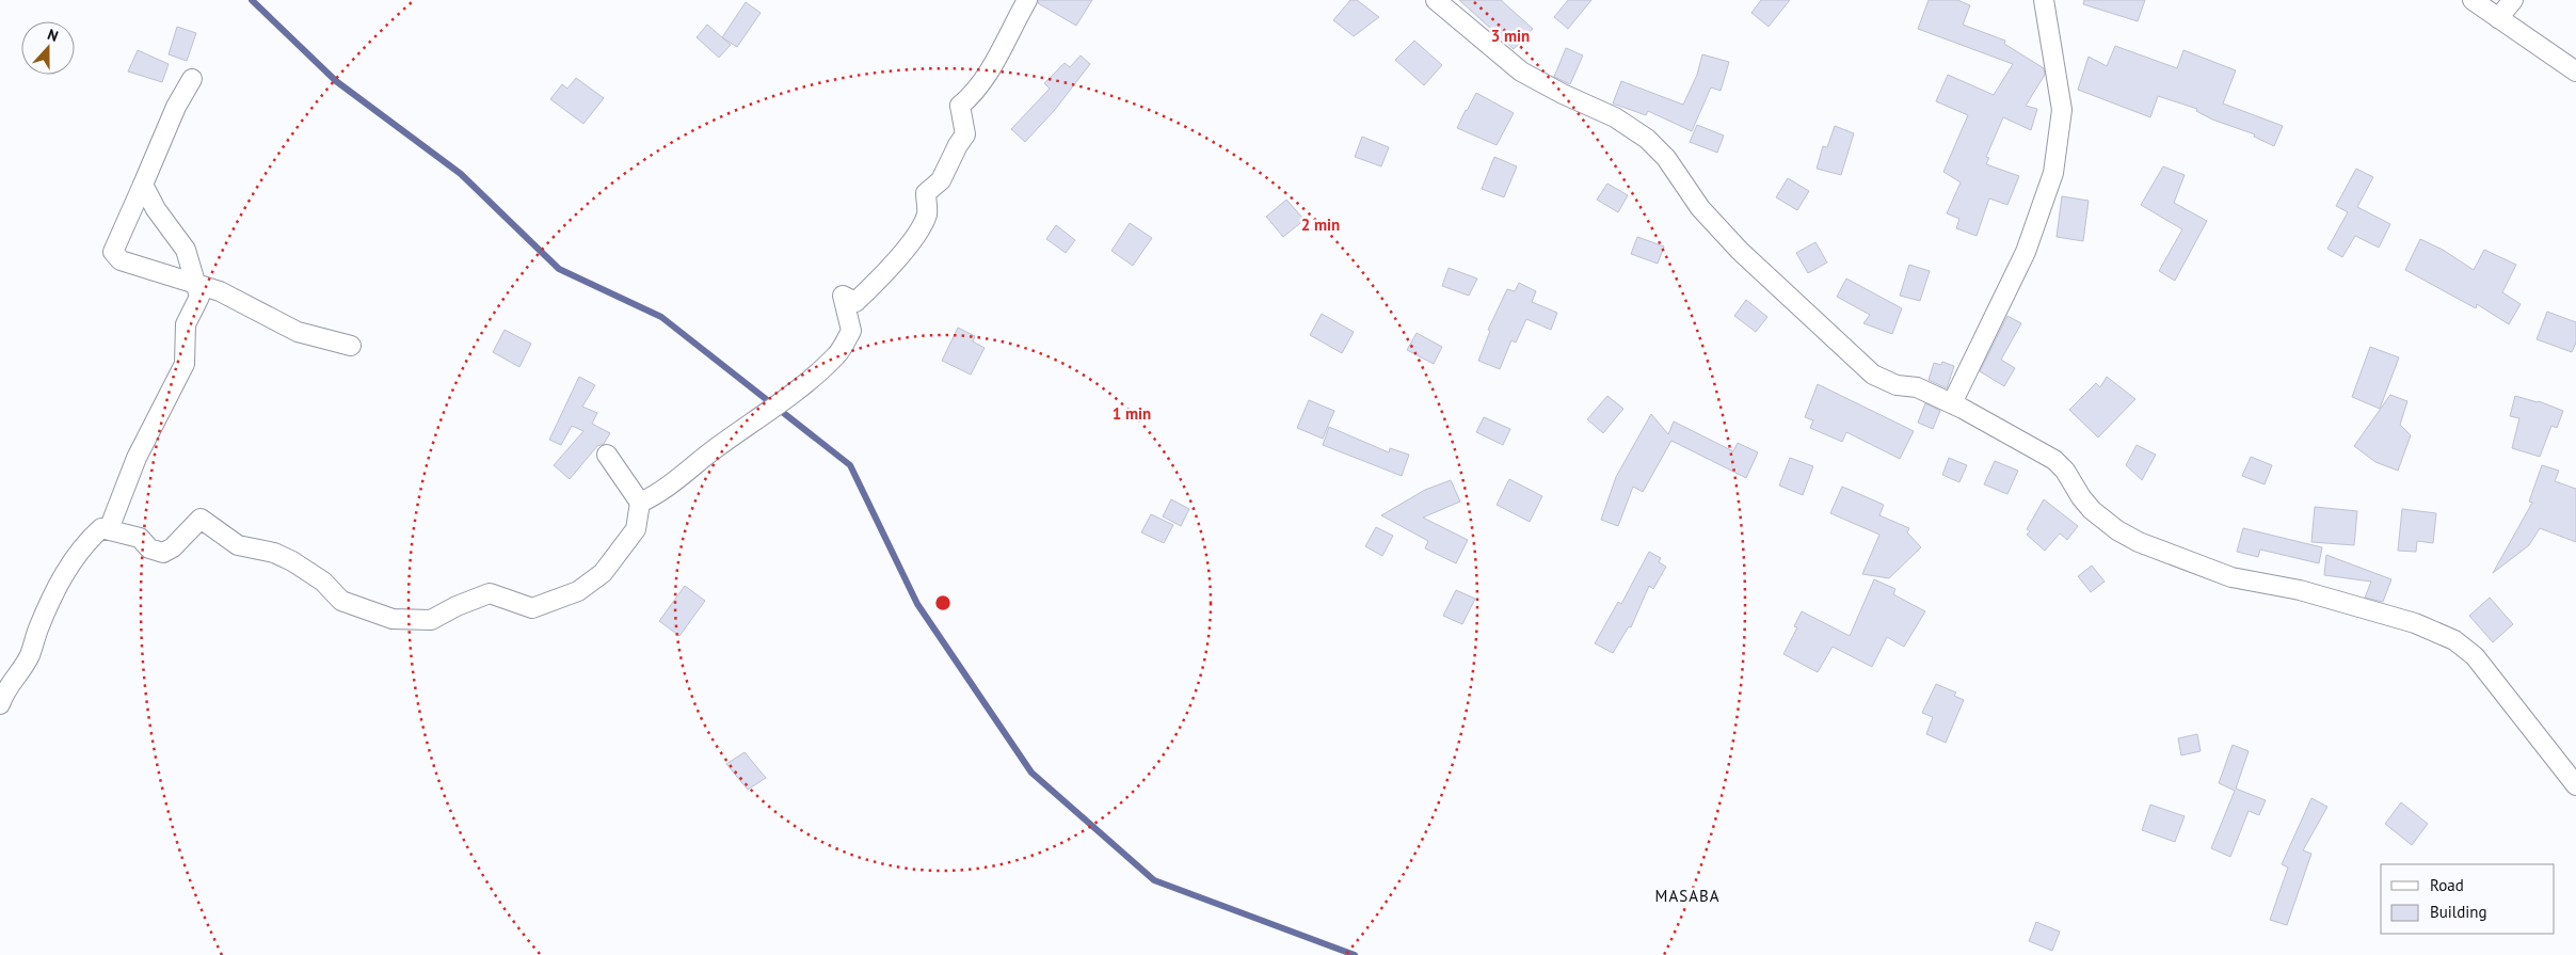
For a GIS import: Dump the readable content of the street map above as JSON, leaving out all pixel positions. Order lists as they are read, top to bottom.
{
  "districts": ["MASABA"],
  "legend": ["Road", "Building"],
  "north": "top",
  "rings": ["3 min", "2 min", "1 min"]
}
